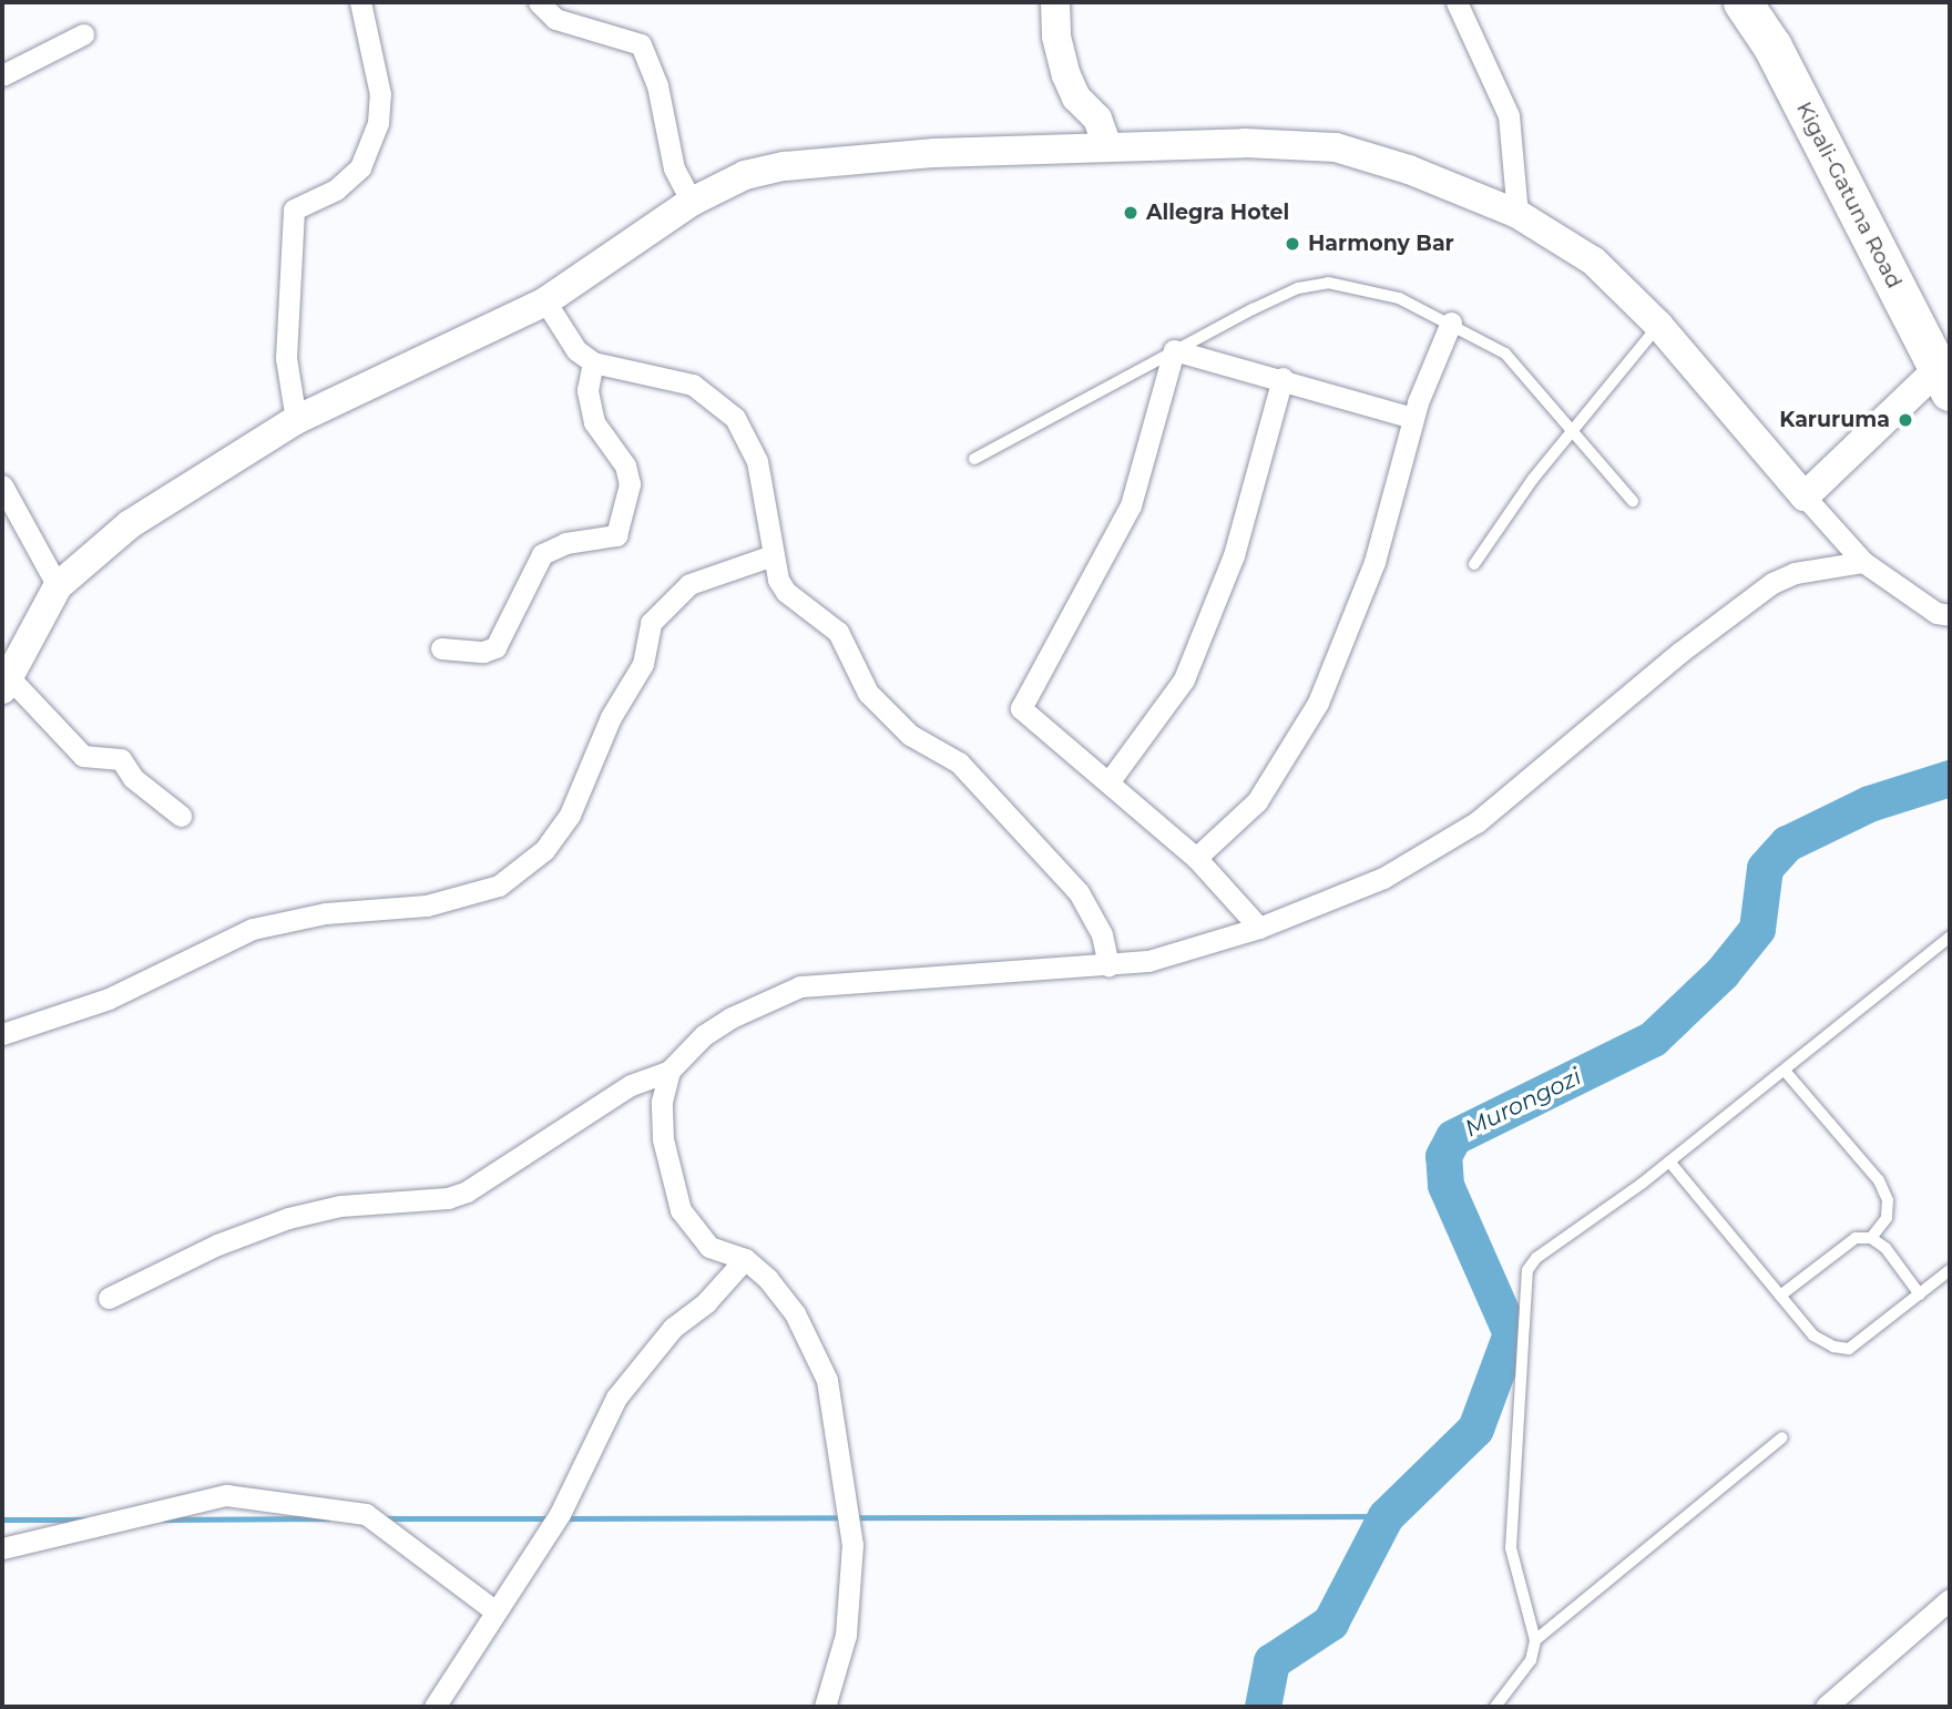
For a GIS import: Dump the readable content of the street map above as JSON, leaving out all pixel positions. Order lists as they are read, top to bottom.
{
  "streets": {
    "highway": ["Kigali-Gatuna Road"]
  },
  "water": ["Murongozi"],
  "places": ["Allegra Hotel", "Harmony Bar", "Karuruma"]
}
